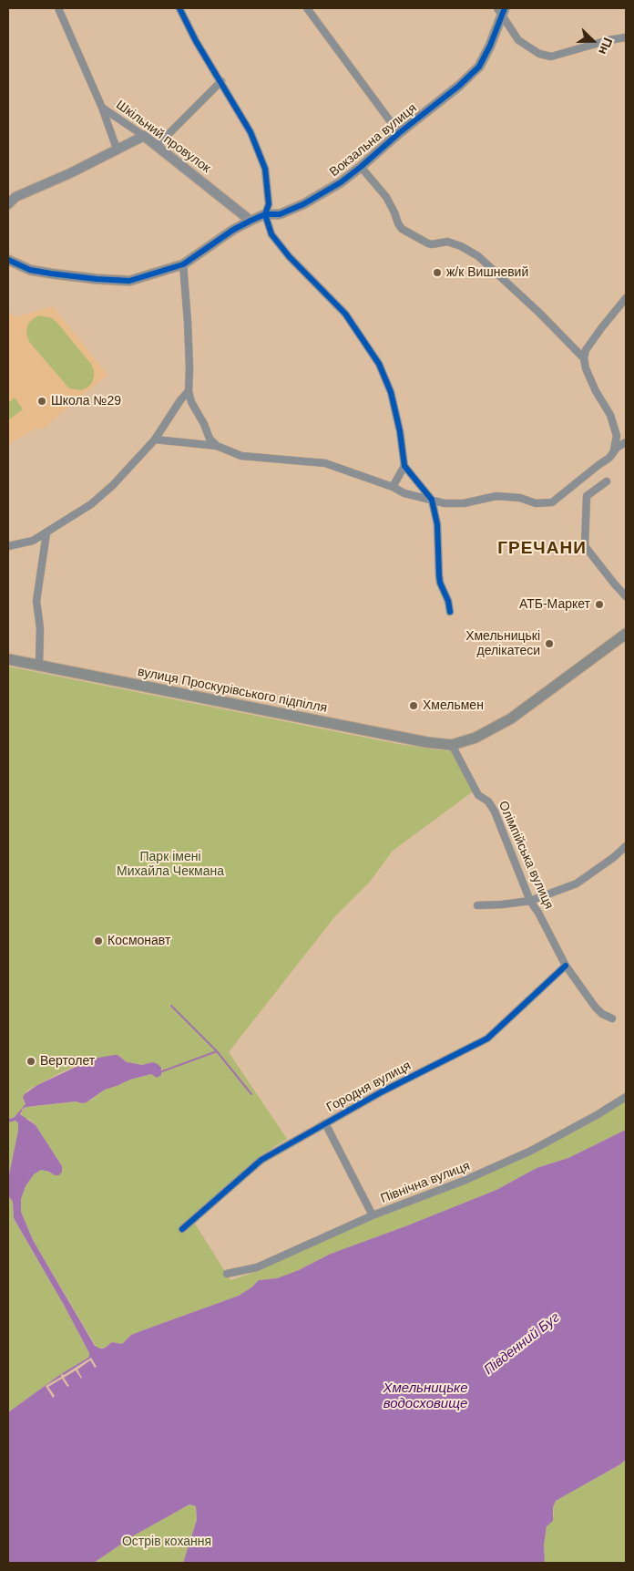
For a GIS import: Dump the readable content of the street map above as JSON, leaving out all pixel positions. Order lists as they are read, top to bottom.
{
  "streets": {
    "main road": ["вулиця Проскурівського підпілля"],
    "street": [
      "Шкільний провулок",
      "Вокзальна вулиця",
      "Олімпійська вулиця",
      "Городня вулиця",
      "Північна вулиця"
    ]
  },
  "crossings": [
    ["Шкільний провулок", "Вокзальна вулиця"],
    ["вулиця Проскурівського підпілля", "Олімпійська вулиця"],
    ["Олімпійська вулиця", "Городня вулиця"]
  ],
  "districts": ["ГРЕЧАНИ"],
  "water": ["Південний Буг", "Хмельницьке водосховище"],
  "parks": ["Парк імені Михайла Чекмана", "Острів кохання"],
  "places": [
    "ж/к Вишневий",
    "Школа №29",
    "АТБ-Маркет",
    "Хмельницькі делікатеси",
    "Хмельмен",
    "Космонавт",
    "Вертолет"
  ],
  "north": "right"
}
